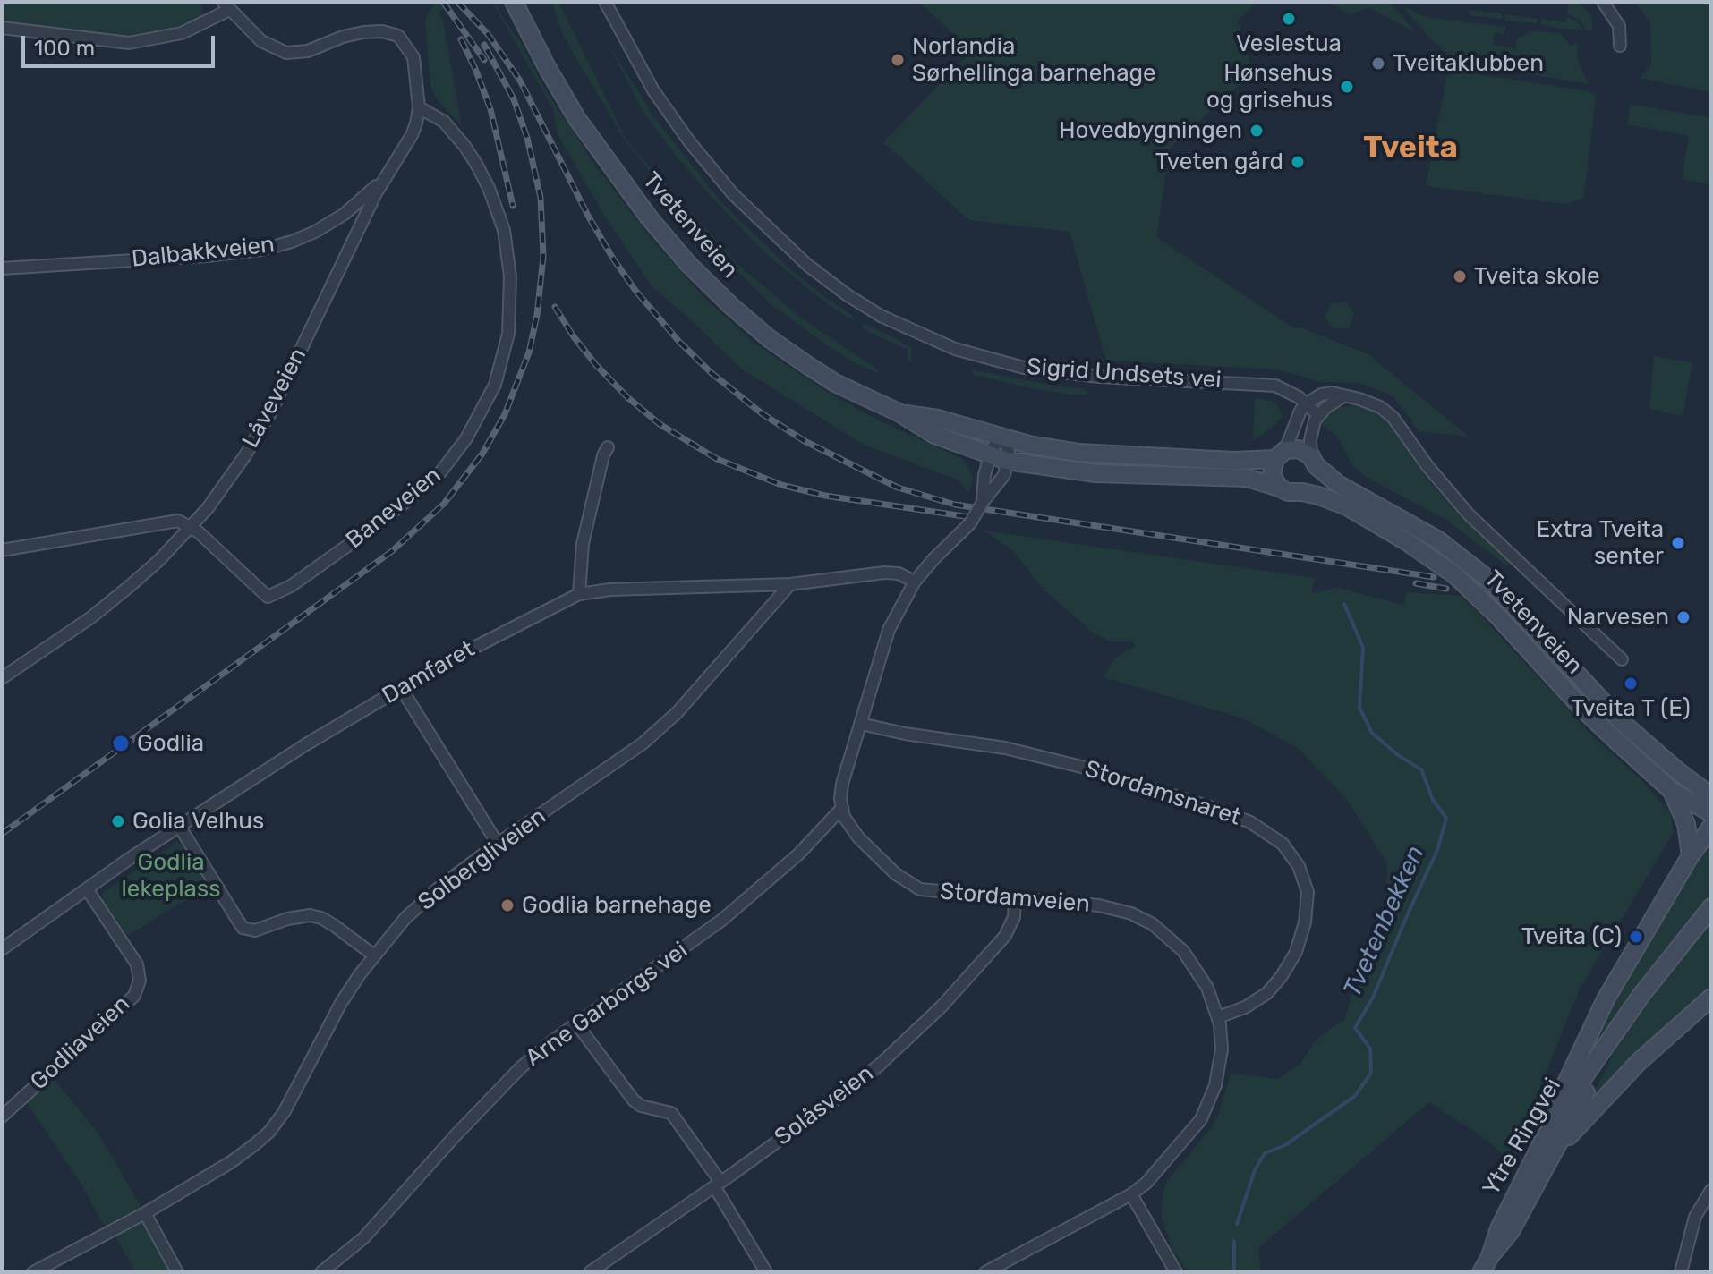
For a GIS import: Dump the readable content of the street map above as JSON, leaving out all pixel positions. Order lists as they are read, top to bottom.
{
  "streets": {
    "main road": ["Tvetenveien", "Ytre Ringvei"],
    "street": [
      "Dalbakkveien",
      "Sigrid Undsets vei",
      "Låveveien",
      "Baneveien",
      "Damfaret",
      "Stordamsnaret",
      "Solbergliveien",
      "Stordamveien",
      "Arne Garborgs vei",
      "Godliaveien",
      "Solåsveien"
    ]
  },
  "crossings": [
    ["Dalbakkveien", "Låveveien"],
    ["Låveveien", "Baneveien"],
    ["Damfaret", "Solbergliveien"],
    ["Damfaret", "Godliaveien"],
    ["Stordamsnaret", "Stordamveien"],
    ["Stordamveien", "Arne Garborgs vei"],
    ["Stordamveien", "Solåsveien"]
  ],
  "districts": ["Tveita"],
  "water": ["Tvetenbekken"],
  "parks": ["Godlia lekeplass"],
  "places": [
    "Veslestua",
    "Norlandia Sørhellinga barnehage",
    "Tveitaklubben",
    "Hønsehus og grisehus",
    "Hovedbygningen",
    "Tveten gård",
    "Tveita skole",
    "Extra Tveita senter",
    "Narvesen",
    "Tveita T (E)",
    "Godlia",
    "Golia Velhus",
    "Godlia barnehage",
    "Tveita (C)"
  ],
  "scale_bar": "100 m"
}
